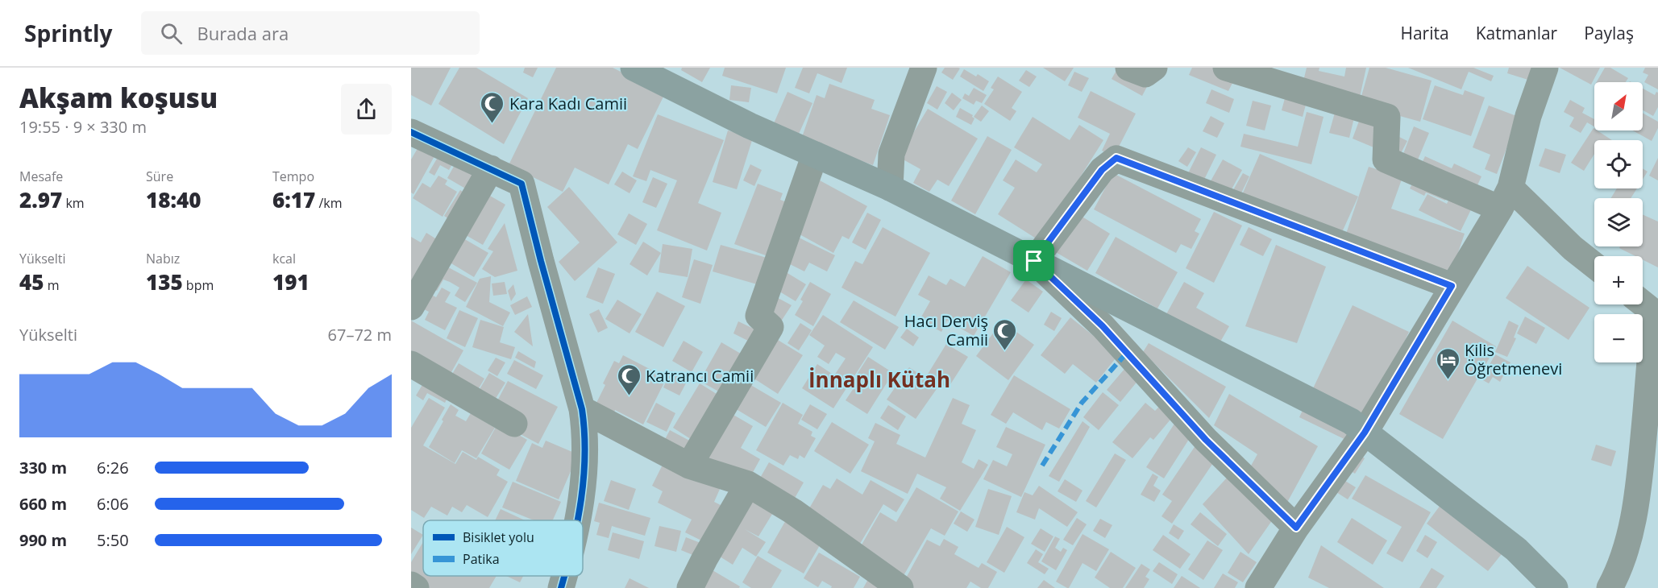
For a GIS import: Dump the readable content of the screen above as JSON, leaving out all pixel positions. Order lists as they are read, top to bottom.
{
  "districts": ["İnnaplı Kütah"],
  "places": {
    "mosque": ["Kara Kadı Camii", "Hacı Derviş Camii", "Katrancı Camii"],
    "hotel": ["Kilis Öğretmenevi"]
  },
  "legend": ["Bisiklet yolu", "Patika"],
  "north": "top right",
  "page": {
    "header": "Sprintly",
    "search": "Burada ara",
    "nav": ["Harita", "Katmanlar", "Paylaş"],
    "heading": ["Akşam koşusu", "19:55 · 9 × 330 m"],
    "map_buttons": ["+", "−"],
    "stats": [
      ["Mesafe", "2.97 km"],
      ["Süre", "18:40"],
      ["Tempo", "6:17 /km"],
      ["Yükselti", "45 m"],
      ["Nabız", "135 bpm"],
      ["kcal", "191"]
    ],
    "chart": ["Yükselti", "67–72 m"],
    "list": [
      {
        "name": "330 m",
        "note": "6:26"
      },
      {
        "name": "660 m",
        "note": "6:06"
      },
      {
        "name": "990 m",
        "note": "5:50"
      }
    ]
  }
}
